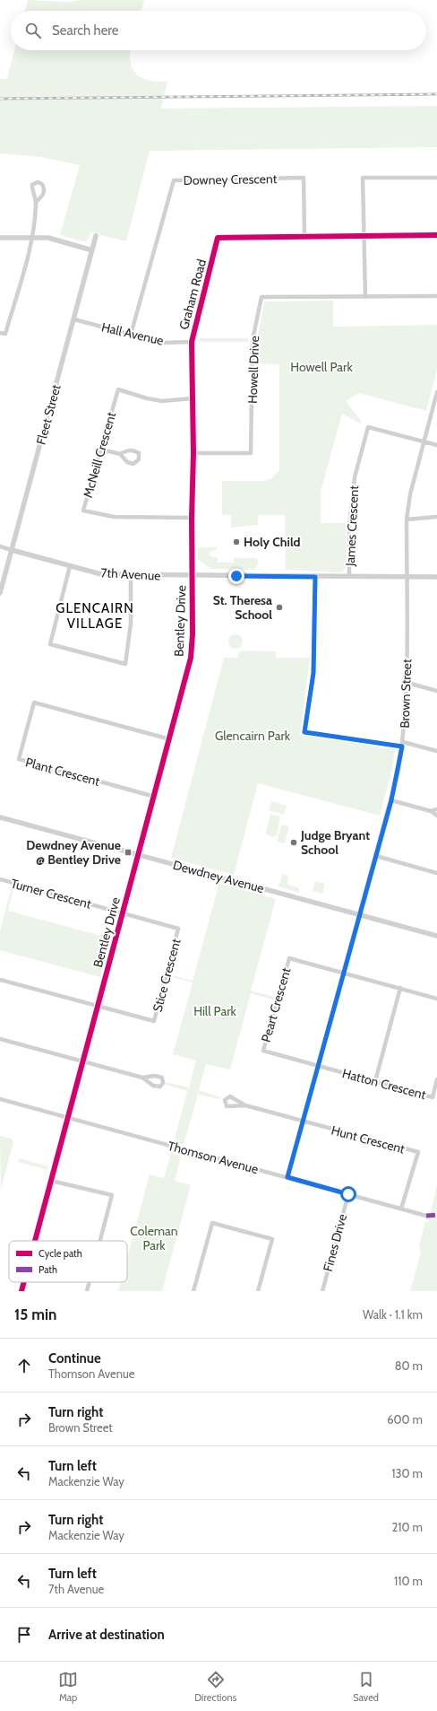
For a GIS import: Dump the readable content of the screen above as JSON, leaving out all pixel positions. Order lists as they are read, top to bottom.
{
  "streets": {
    "street": [
      "Downey Crescent",
      "Graham Road",
      "Hall Avenue",
      "Howell Drive",
      "Fleet Street",
      "McNeill Crescent",
      "James Crescent",
      "7th Avenue",
      "Bentley Drive",
      "Brown Street",
      "Plant Crescent",
      "Dewdney Avenue",
      "Turner Crescent",
      "Stice Crescent",
      "Peart Crescent",
      "Hatton Crescent",
      "Hunt Crescent",
      "Thomson Avenue",
      "Fines Drive"
    ]
  },
  "crossings": [
    ["Downey Crescent", "Graham Road"],
    ["Downey Crescent", "Hall Avenue"],
    ["Graham Road", "Hall Avenue"],
    ["Graham Road", "Howell Drive"],
    ["Graham Road", "McNeill Crescent"],
    ["Graham Road", "7th Avenue"],
    ["Graham Road", "Bentley Drive"],
    ["Hall Avenue", "Fleet Street"],
    ["Fleet Street", "7th Avenue"],
    ["James Crescent", "7th Avenue"],
    ["James Crescent", "Brown Street"],
    ["7th Avenue", "Bentley Drive"],
    ["7th Avenue", "Brown Street"],
    ["Bentley Drive", "Plant Crescent"],
    ["Bentley Drive", "Dewdney Avenue"],
    ["Bentley Drive", "Turner Crescent"],
    ["Bentley Drive", "Stice Crescent"],
    ["Bentley Drive", "Thomson Avenue"],
    ["Brown Street", "Dewdney Avenue"],
    ["Brown Street", "Peart Crescent"],
    ["Brown Street", "Hatton Crescent"],
    ["Brown Street", "Hunt Crescent"],
    ["Brown Street", "Thomson Avenue"],
    ["Turner Crescent", "Stice Crescent"],
    ["Peart Crescent", "Hatton Crescent"],
    ["Hunt Crescent", "Thomson Avenue"],
    ["Thomson Avenue", "Fines Drive"]
  ],
  "districts": ["GLENCAIRN VILLAGE"],
  "parks": [
    "Howell Park",
    "Glencairn Park",
    "Hill Park",
    "Coleman Park"
  ],
  "places": {
    "other": ["Holy Child", "St. Theresa School", "Judge Bryant School"],
    "transit": ["Dewdney Avenue @ Bentley Drive"]
  },
  "legend": ["Cycle path", "Path"],
  "page": {
    "search": "Search here",
    "heading": ["15 min", "Walk · 1.1 km"],
    "list": [
      ["Continue", "Thomson Avenue", "80 m"],
      ["Turn right", "Brown Street", "600 m"],
      ["Turn left", "Mackenzie Way", "130 m"],
      ["Turn right", "Mackenzie Way", "210 m"],
      ["Turn left", "7th Avenue", "110 m"],
      "Arrive at destination"
    ],
    "nav": ["Map", "Directions", "Saved"]
  }
}
